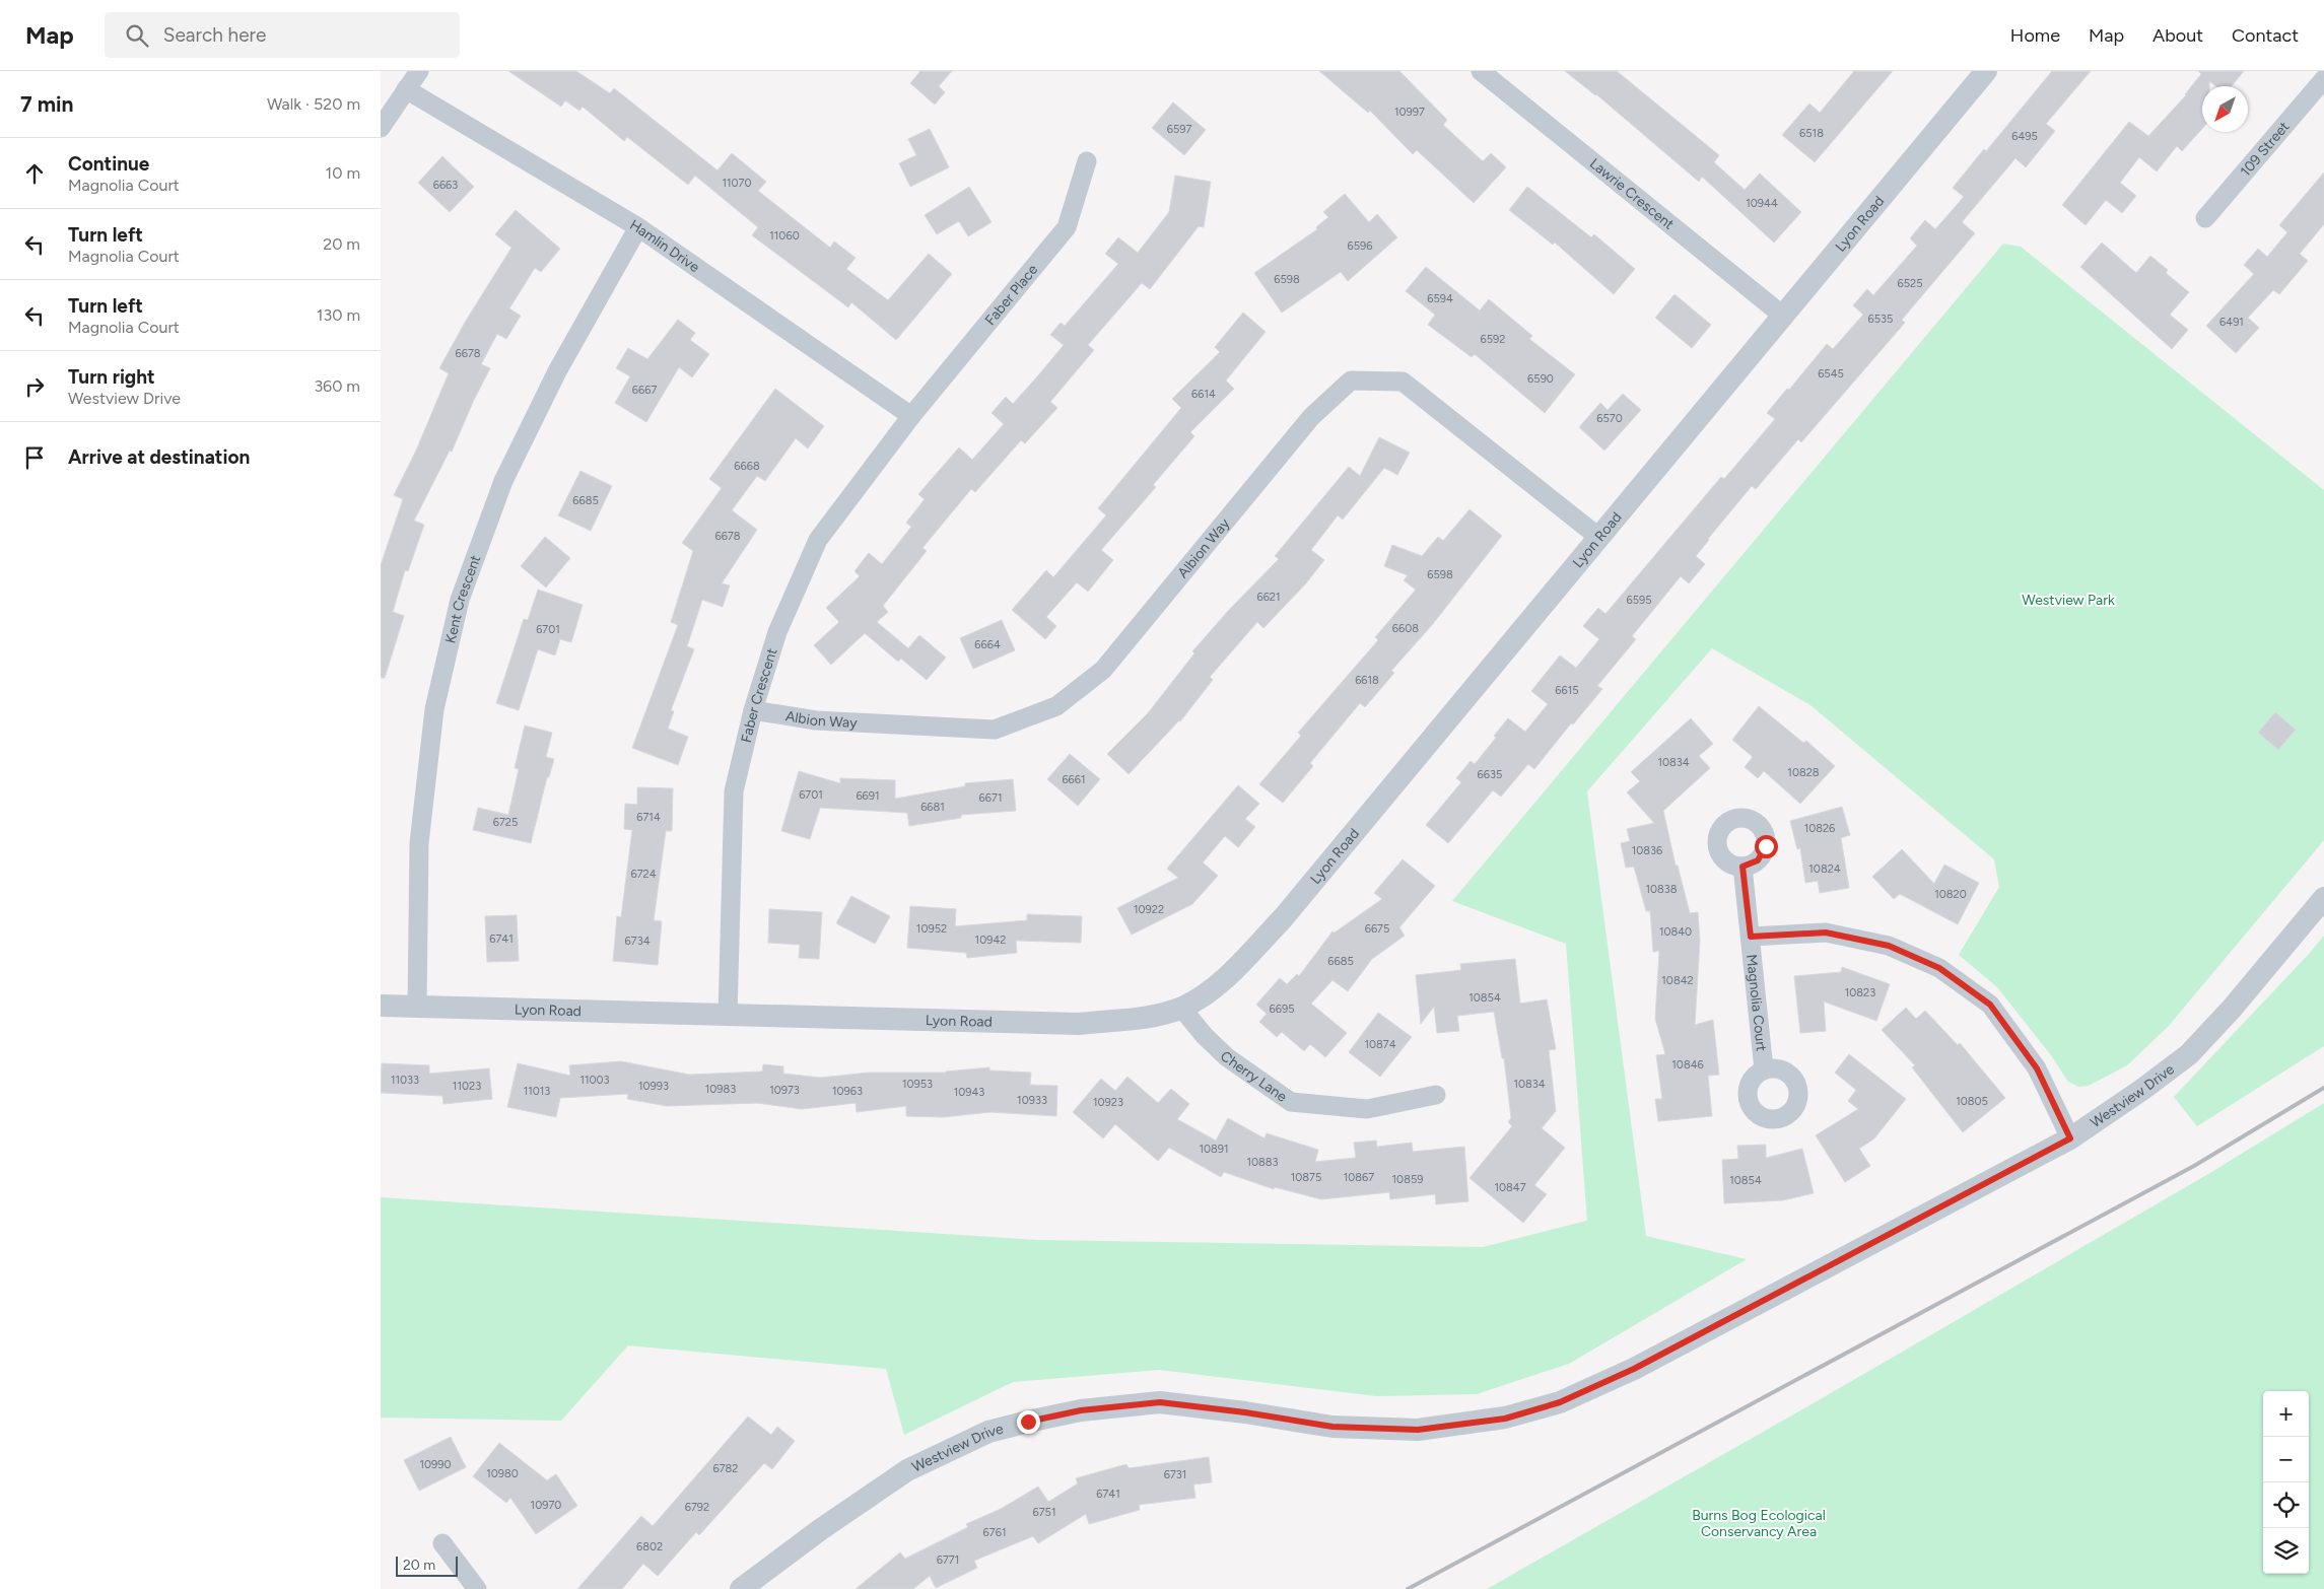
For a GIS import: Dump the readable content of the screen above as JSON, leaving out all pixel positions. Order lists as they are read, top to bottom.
{
  "streets": {
    "street": [
      "109 Street",
      "Lawrie Crescent",
      "Lyon Road",
      "Hamlin Drive",
      "Faber Place",
      "Albion Way",
      "Kent Crescent",
      "Faber Crescent",
      "Magnolia Court",
      "Cherry Lane",
      "Westview Drive"
    ]
  },
  "crossings": [
    ["Lawrie Crescent", "Lyon Road"],
    ["Lyon Road", "Albion Way"],
    ["Lyon Road", "Kent Crescent"],
    ["Lyon Road", "Faber Crescent"],
    ["Lyon Road", "Cherry Lane"],
    ["Hamlin Drive", "Faber Place"],
    ["Hamlin Drive", "Kent Crescent"],
    ["Hamlin Drive", "Faber Crescent"],
    ["Faber Place", "Faber Crescent"],
    ["Albion Way", "Faber Crescent"],
    ["Magnolia Court", "Westview Drive"]
  ],
  "parks": ["Westview Park", "Burns Bog Ecological Conservancy Area"],
  "house_numbers": [
    "10997",
    "6597",
    "6518",
    "6495",
    "11070",
    "6663",
    "10944",
    "11060",
    "6596",
    "6598",
    "6525",
    "6594",
    "6535",
    "6491",
    "6592",
    "6678",
    "6545",
    "6590",
    "6667",
    "6614",
    "6570",
    "6668",
    "6685",
    "6678",
    "6598",
    "6621",
    "6595",
    "6608",
    "6701",
    "6664",
    "6618",
    "6615",
    "10834",
    "10828",
    "6635",
    "6661",
    "6701",
    "6691",
    "6671",
    "6681",
    "6714",
    "6725",
    "10826",
    "10836",
    "10824",
    "6724",
    "10838",
    "10820",
    "10922",
    "10952",
    "6675",
    "10840",
    "6741",
    "10942",
    "6734",
    "6685",
    "10842",
    "10823",
    "10854",
    "6695",
    "10874",
    "10846",
    "11033",
    "11003",
    "10953",
    "10834",
    "11023",
    "10993",
    "10983",
    "10973",
    "11013",
    "10963",
    "10943",
    "10933",
    "10805",
    "10923",
    "10891",
    "10883",
    "10875",
    "10867",
    "10859",
    "10854",
    "10847",
    "10990",
    "6782",
    "10980",
    "6731",
    "6741",
    "10970",
    "6792",
    "6751",
    "6761",
    "6802",
    "6771"
  ],
  "scale_bar": "20 m",
  "north": "bottom left",
  "page": {
    "header": "Map",
    "search": "Search here",
    "nav": [
      "Home",
      "Map",
      "About",
      "Contact"
    ],
    "heading": ["7 min", "Walk · 520 m"],
    "list": [
      ["Continue", "Magnolia Court", "10 m"],
      ["Turn left", "Magnolia Court", "20 m"],
      ["Turn left", "Magnolia Court", "130 m"],
      ["Turn right", "Westview Drive", "360 m"],
      "Arrive at destination"
    ],
    "map_buttons": ["+", "−"],
    "scale": "20 m"
  }
}
